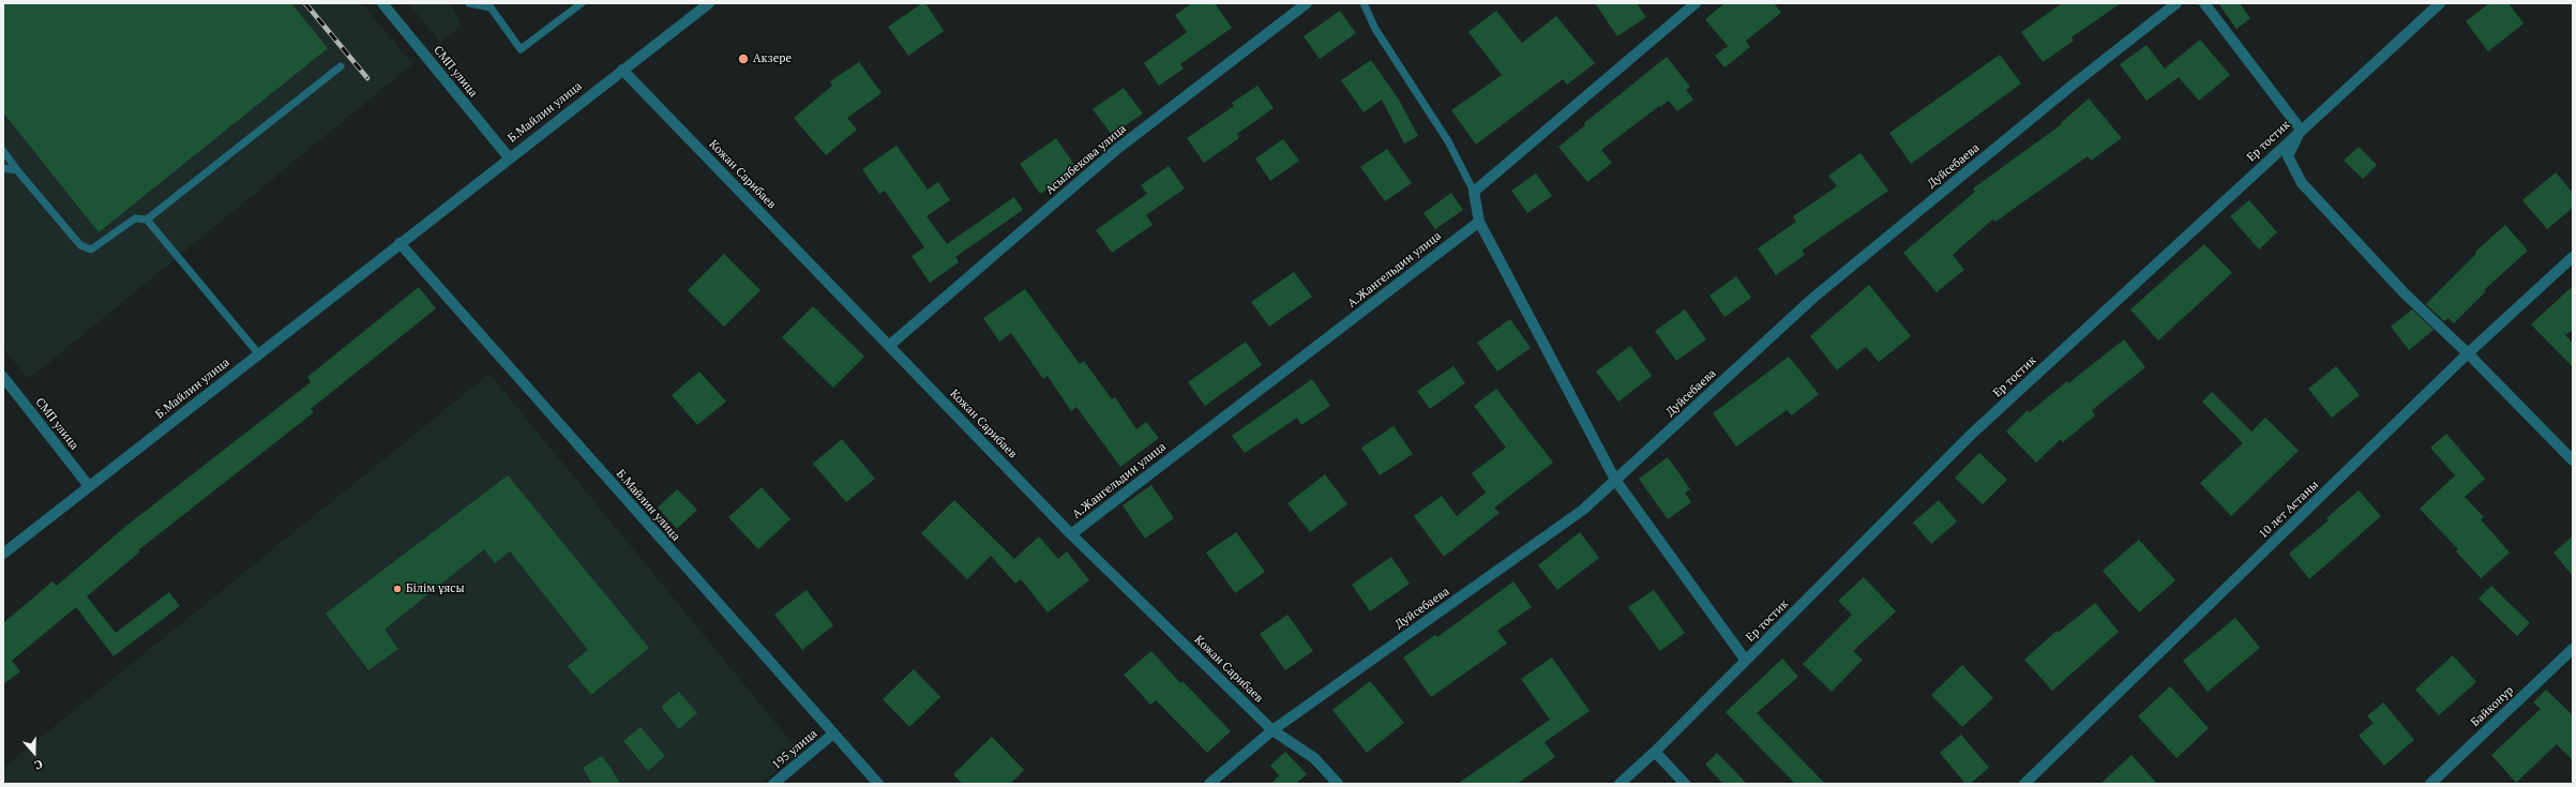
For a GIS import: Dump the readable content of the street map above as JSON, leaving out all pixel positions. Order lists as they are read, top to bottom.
{
  "streets": {
    "street": [
      "СМП улица",
      "Б.Майлин улица",
      "Ер тостик",
      "Асылбекова улица",
      "Дуйсебаева",
      "Кожан Сарибаев",
      "А.Жангельдин улица",
      "10 лет Астаны",
      "Байконур",
      "195 улица"
    ]
  },
  "crossings": [
    ["СМП улица", "Б.Майлин улица"],
    ["Б.Майлин улица", "Кожан Сарибаев"],
    ["Б.Майлин улица", "195 улица"],
    ["Асылбекова улица", "Кожан Сарибаев"],
    ["Дуйсебаева", "Кожан Сарибаев"],
    ["Кожан Сарибаев", "А.Жангельдин улица"]
  ],
  "places": ["Акзере", "Білім ұясы"],
  "north": "bottom"
}
